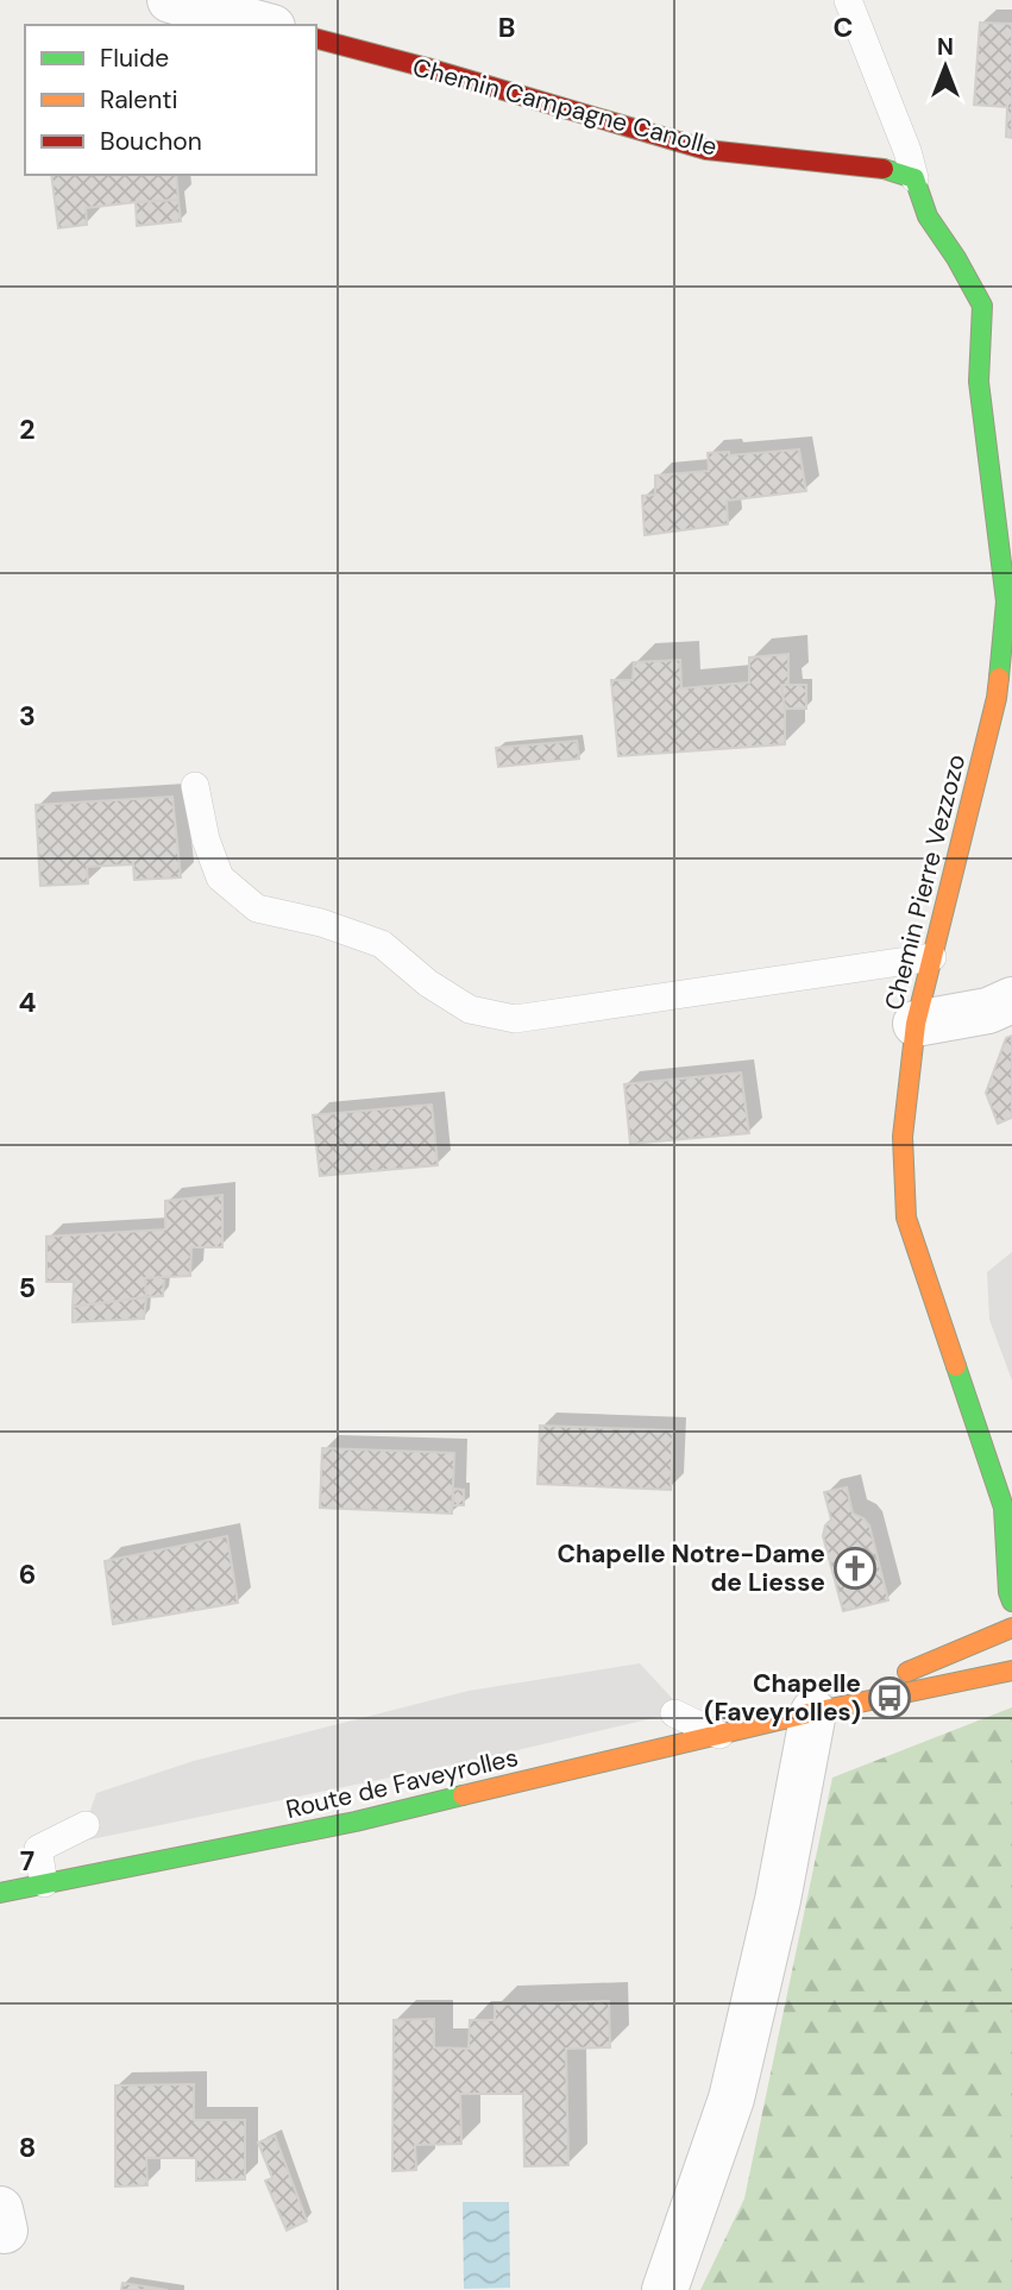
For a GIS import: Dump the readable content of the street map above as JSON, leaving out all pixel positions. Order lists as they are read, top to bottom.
{
  "streets": {
    "street": ["Chemin Campagne Canolle", "Chemin Pierre Vezzozo", "Route de Faveyrolles"]
  },
  "crossings": [
    ["Chemin Campagne Canolle", "Chemin Pierre Vezzozo"]
  ],
  "places": {
    "church": ["Chapelle Notre-Dame de Liesse"],
    "bus stop": ["Chapelle (Faveyrolles)"]
  },
  "legend": ["Fluide", "Ralenti", "Bouchon"],
  "north": "top",
  "grid": {
    "columns": ["B", "C"],
    "rows": [
      "2",
      "3",
      "4",
      "5",
      "6",
      "7",
      "8"
    ]
  }
}
